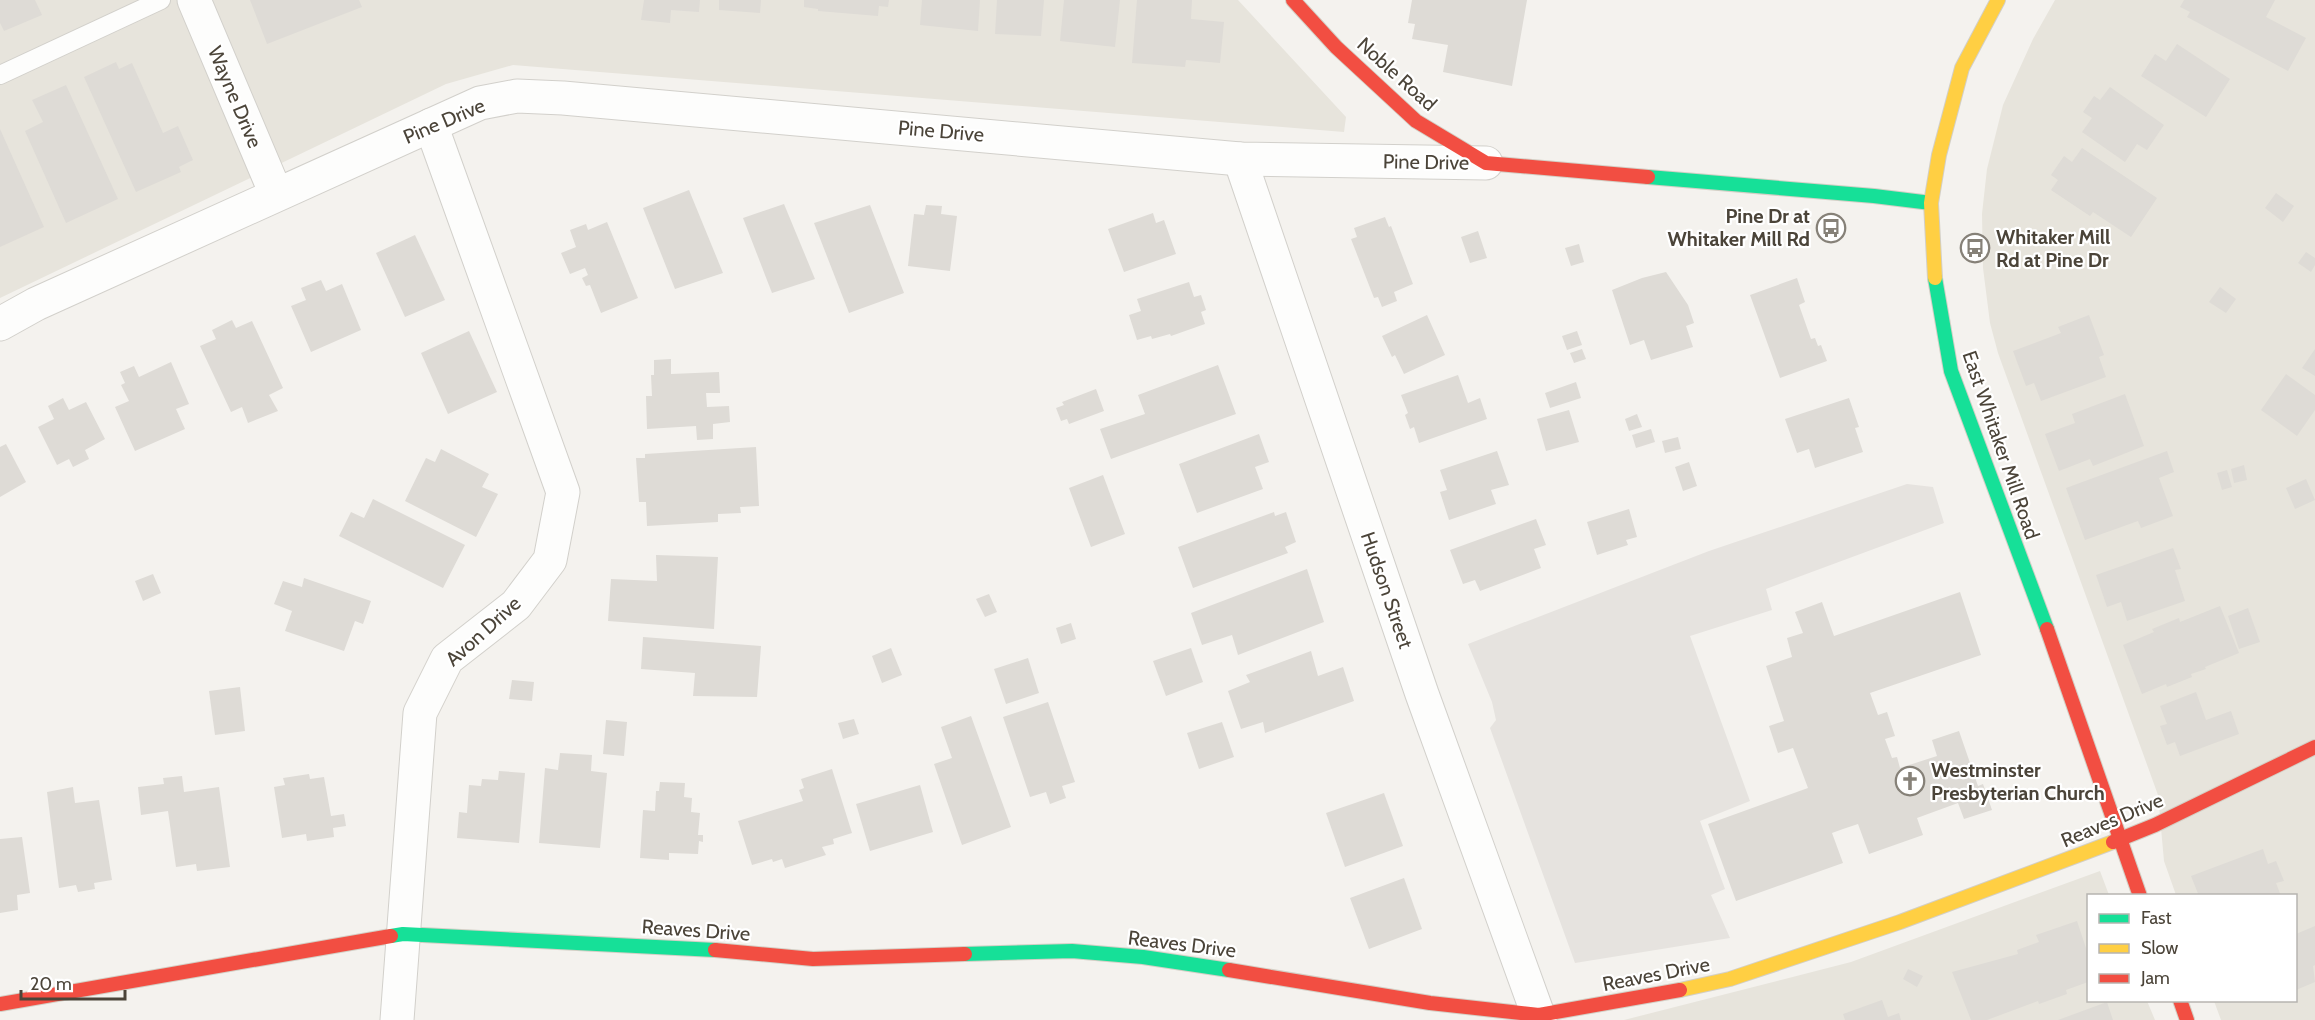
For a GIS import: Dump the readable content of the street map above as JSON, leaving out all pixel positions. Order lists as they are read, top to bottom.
{
  "streets": {
    "street": [
      "Noble Road",
      "Wayne Drive",
      "Pine Drive",
      "East Whitaker Mill Road",
      "Hudson Street",
      "Avon Drive",
      "Reaves Drive"
    ]
  },
  "crossings": [
    ["Noble Road", "Pine Drive"],
    ["Wayne Drive", "Pine Drive"],
    ["Pine Drive", "East Whitaker Mill Road"],
    ["Pine Drive", "Hudson Street"],
    ["Pine Drive", "Avon Drive"],
    ["East Whitaker Mill Road", "Reaves Drive"],
    ["Hudson Street", "Reaves Drive"],
    ["Avon Drive", "Reaves Drive"]
  ],
  "places": {
    "bus stop": ["Pine Dr at Whitaker Mill Rd", "Whitaker Mill Rd at Pine Dr"],
    "church": ["Westminster Presbyterian Church"]
  },
  "legend": ["Fast", "Slow", "Jam"],
  "scale_bar": "20 m"
}
